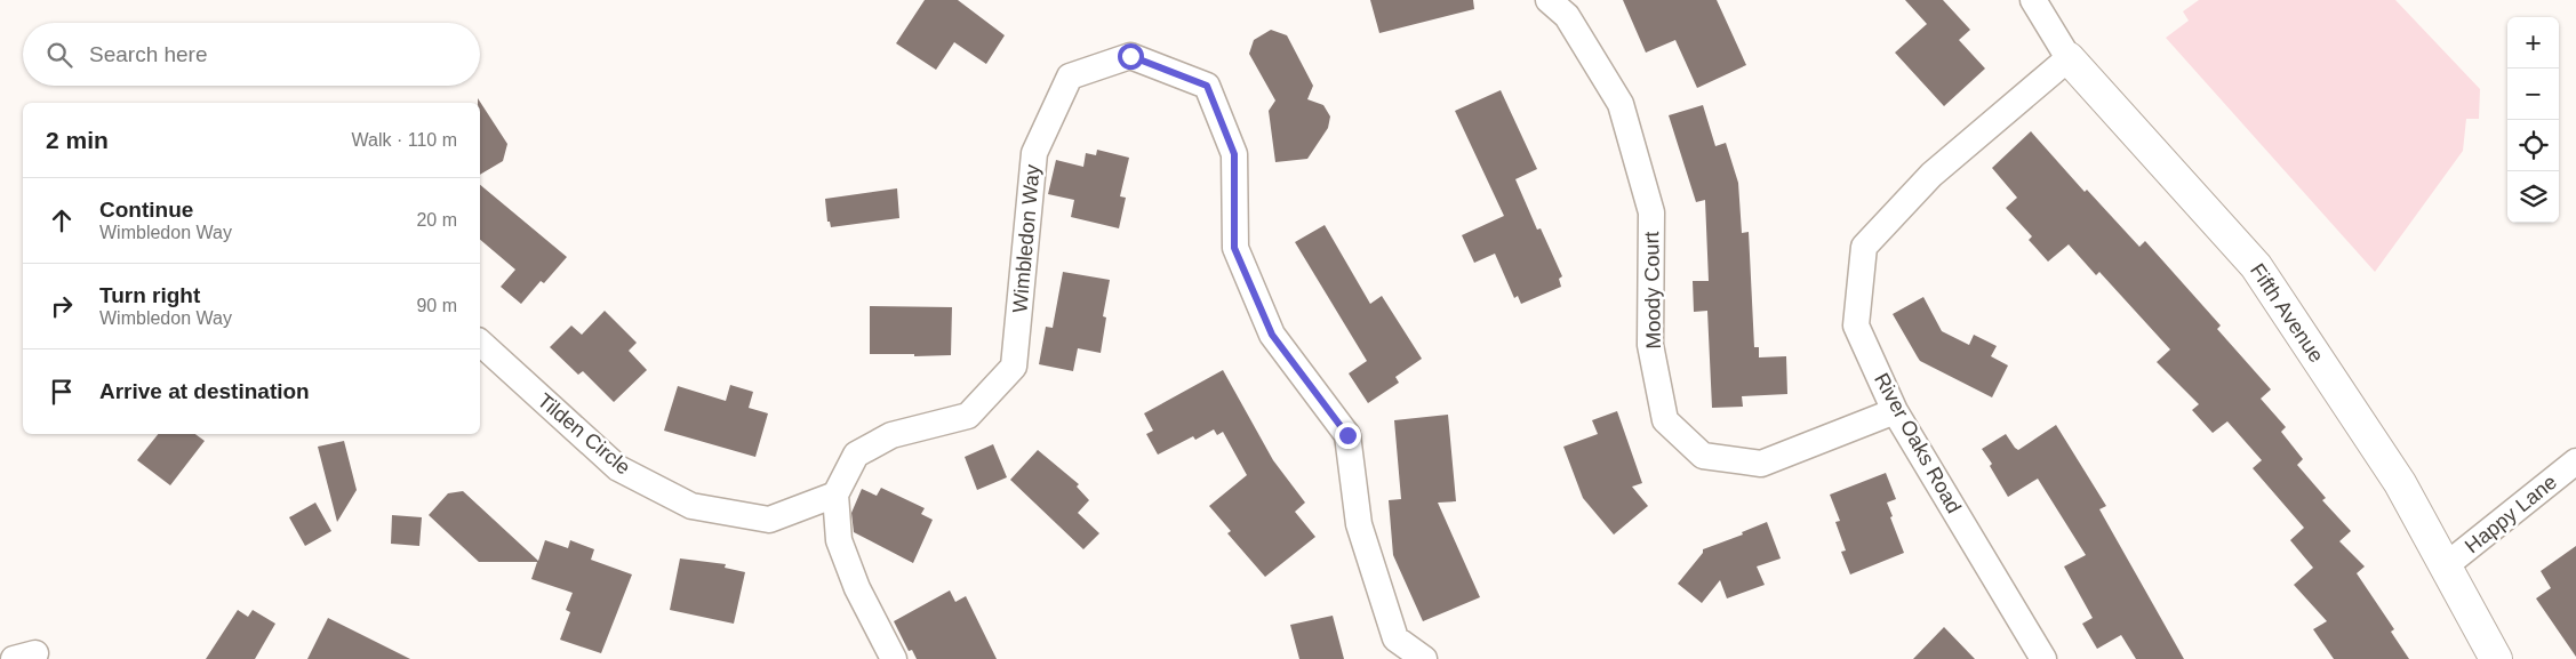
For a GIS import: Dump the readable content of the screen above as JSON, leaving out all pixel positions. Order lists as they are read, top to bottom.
{
  "streets": {
    "street": [
      "Wimbledon Way",
      "Moody Court",
      "Fifth Avenue",
      "Tilden Circle",
      "River Oaks Road",
      "Happy Lane"
    ]
  },
  "crossings": [
    ["Wimbledon Way", "Tilden Circle"],
    ["Moody Court", "River Oaks Road"],
    ["Fifth Avenue", "River Oaks Road"],
    ["Fifth Avenue", "Happy Lane"]
  ],
  "page": {
    "map_buttons": ["+", "−"],
    "search": "Search here",
    "heading": ["2 min", "Walk · 110 m"],
    "list": [
      ["Continue", "Wimbledon Way", "20 m"],
      ["Turn right", "Wimbledon Way", "90 m"],
      "Arrive at destination"
    ]
  }
}
